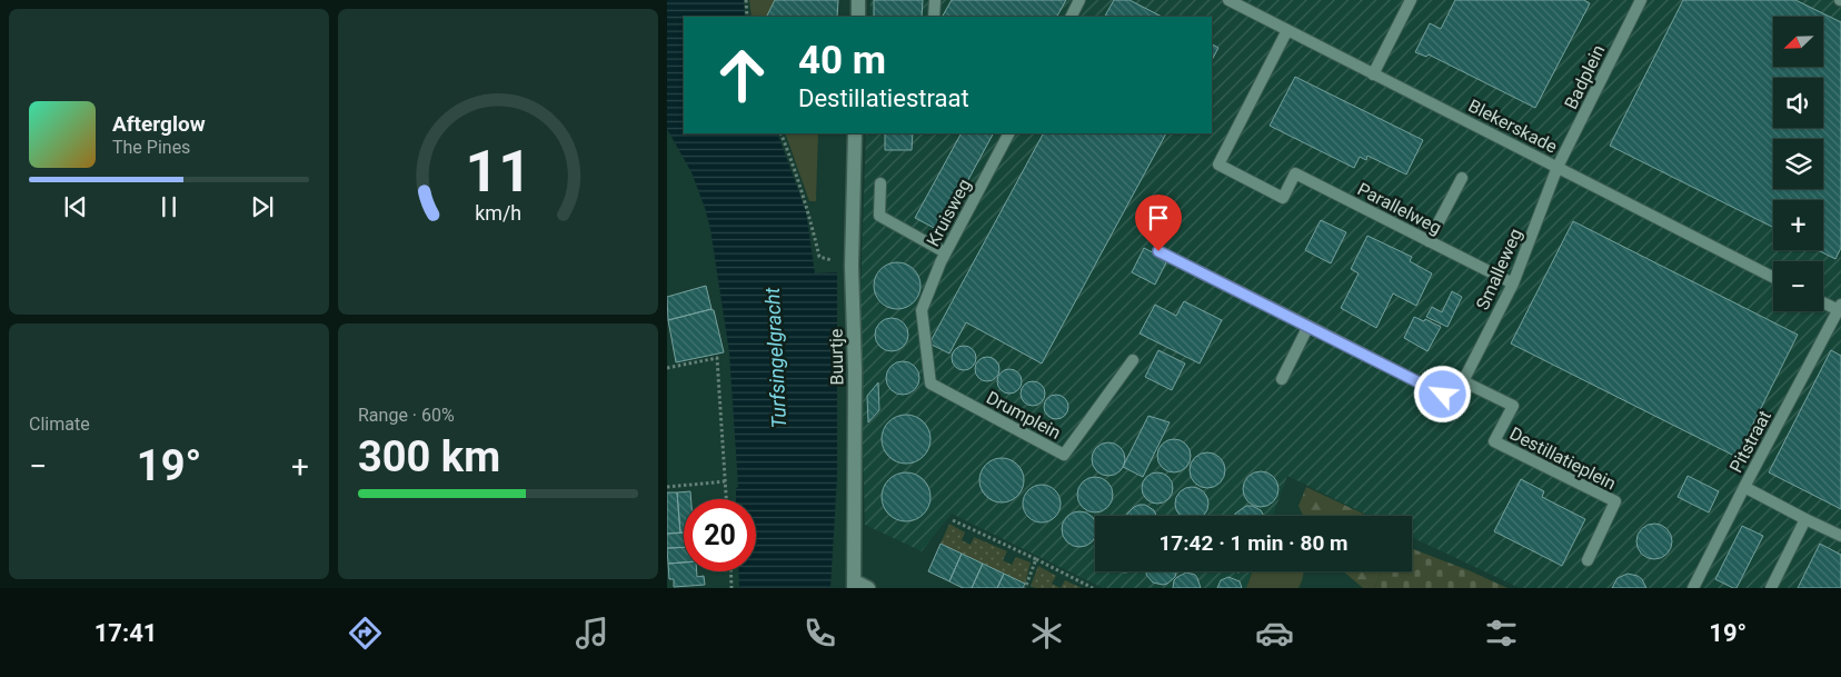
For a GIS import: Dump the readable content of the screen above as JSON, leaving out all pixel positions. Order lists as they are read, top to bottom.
{
  "streets": {
    "street": ["Buurtje"],
    "lane": [
      "Badplein",
      "Blekerskade",
      "Parallelweg",
      "Kruisweg",
      "Smalleweg",
      "Drumplein",
      "Pitstraat",
      "Destillatieplein"
    ]
  },
  "crossings": [
    ["Badplein", "Blekerskade"],
    ["Badplein", "Smalleweg"],
    ["Blekerskade", "Parallelweg"],
    ["Blekerskade", "Smalleweg"],
    ["Parallelweg", "Smalleweg"],
    ["Kruisweg", "Drumplein"],
    ["Smalleweg", "Destillatieplein"]
  ],
  "water": ["Turfsingelgracht"],
  "north": "bottom left",
  "page": {
    "map_buttons": ["+", "−"],
    "turn": ["40 m", "Destillatiestraat"],
    "song": ["Afterglow", "The Pines"],
    "tile": [
      "Climate",
      ["Range · 60%", "300 km"]
    ],
    "heat": ["−", "19°", "+"],
    "limit": "20",
    "trip": "17:42 · 1 min · 80 m",
    "tabs": ["17:41", "19°"],
    "gauge": ["11", "km/h"]
  }
}
